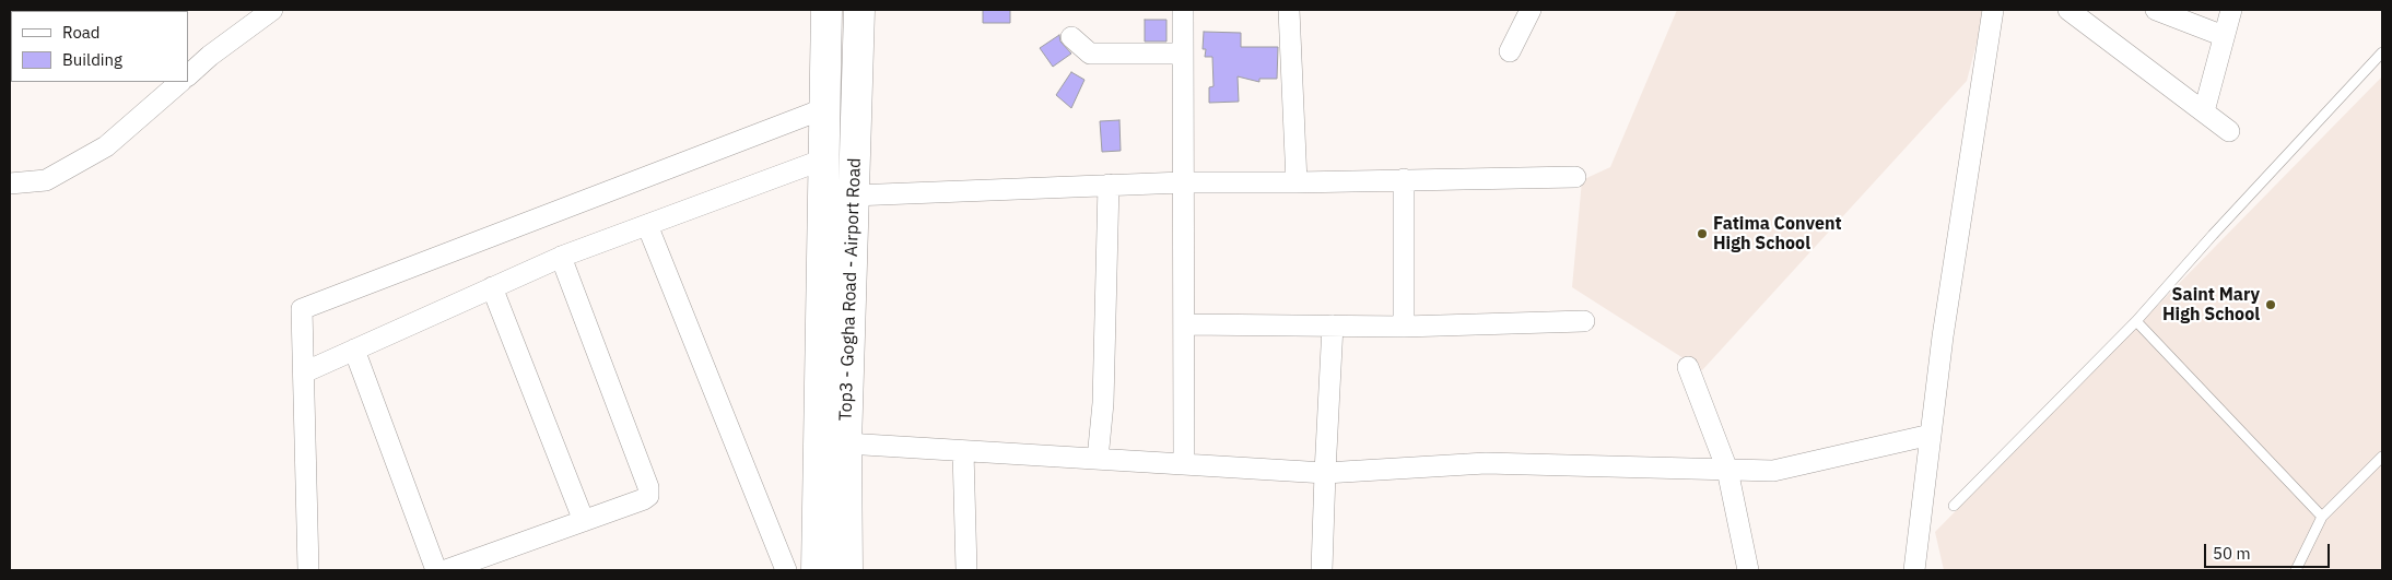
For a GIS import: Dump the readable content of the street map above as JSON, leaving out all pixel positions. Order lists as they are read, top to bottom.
{
  "streets": {
    "main road": ["Top3 - Gogha Road - Airport Road"]
  },
  "places": ["Fatima Convent High School", "Saint Mary High School"],
  "legend": ["Road", "Building"],
  "scale_bar": "50 m"
}
